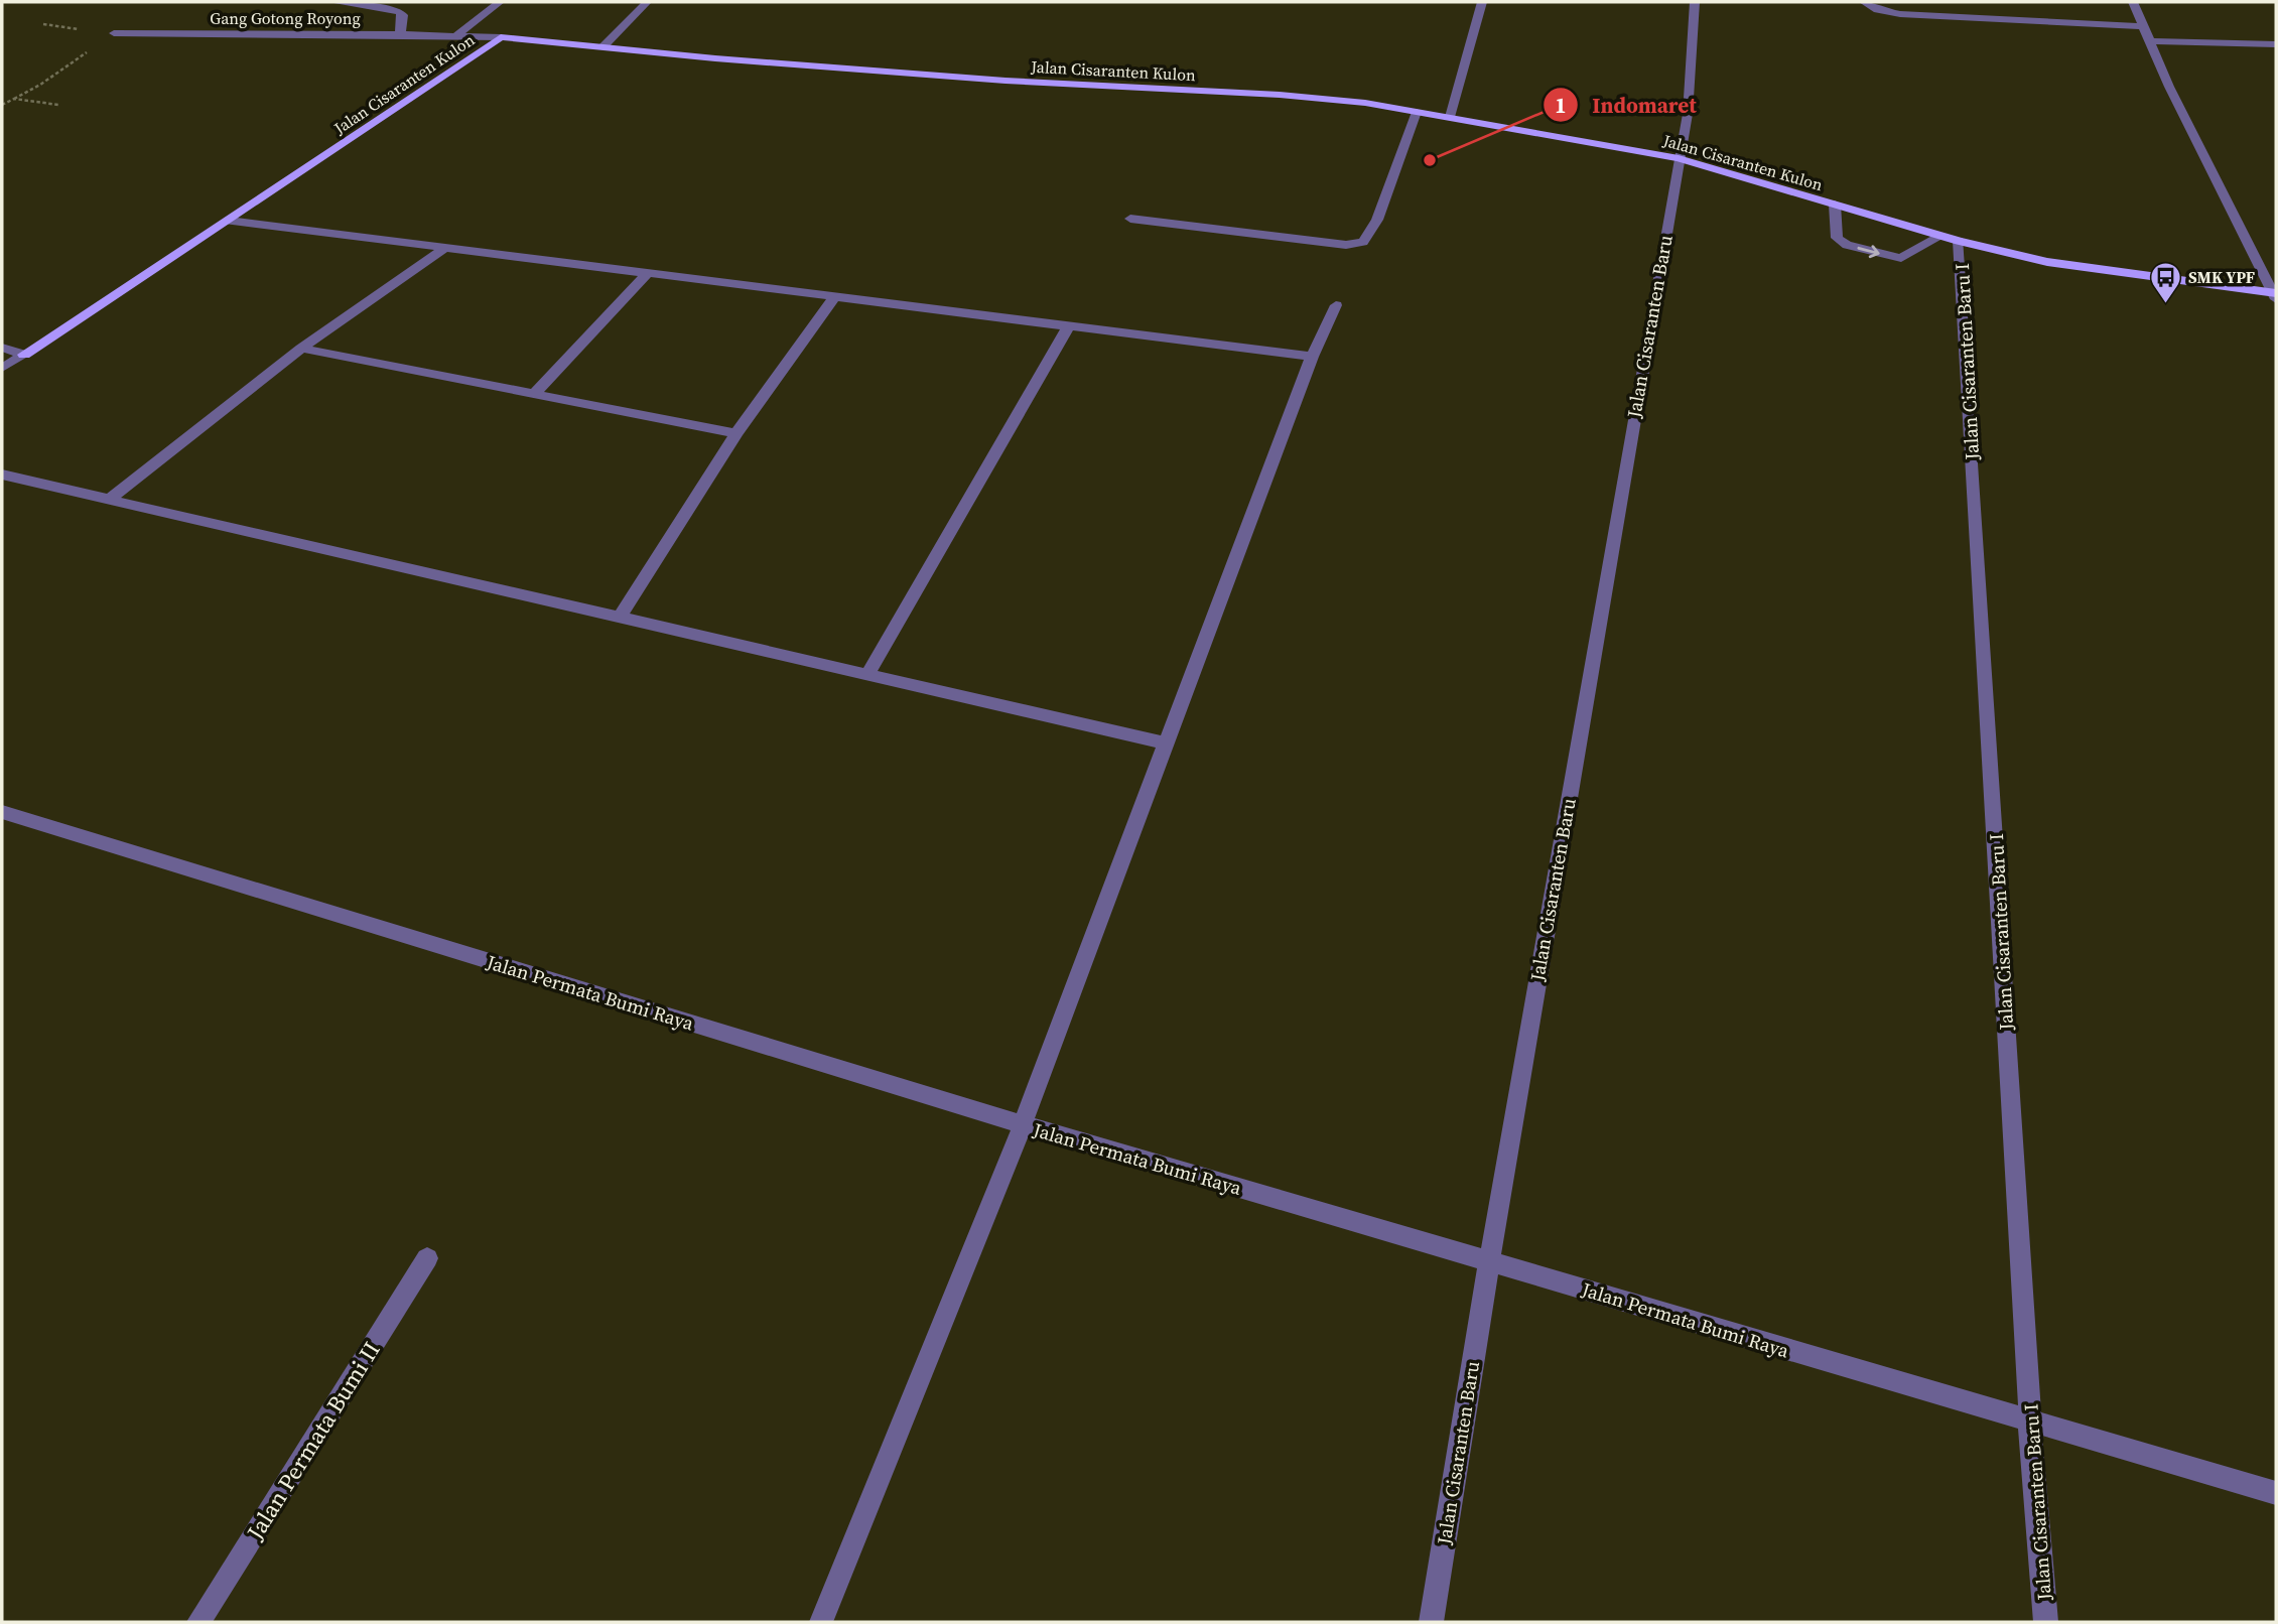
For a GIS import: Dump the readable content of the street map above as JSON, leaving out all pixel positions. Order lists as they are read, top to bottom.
{
  "streets": {
    "main road": ["Jalan Cisaranten Kulon"],
    "street": [
      "Gang Gotong Royong",
      "Jalan Cisaranten Baru",
      "Jalan Cisaranten Baru I",
      "Jalan Permata Bumi Raya",
      "Jalan Permata Bumi II"
    ]
  },
  "crossings": [
    ["Gang Gotong Royong", "Jalan Cisaranten Kulon"],
    ["Jalan Cisaranten Kulon", "Jalan Cisaranten Baru"],
    ["Jalan Cisaranten Kulon", "Jalan Cisaranten Baru I"],
    ["Jalan Cisaranten Baru", "Jalan Permata Bumi Raya"],
    ["Jalan Cisaranten Baru I", "Jalan Permata Bumi Raya"]
  ],
  "places": {
    "other": ["Indomaret"],
    "bus stop": ["SMK YPF"]
  }
}
